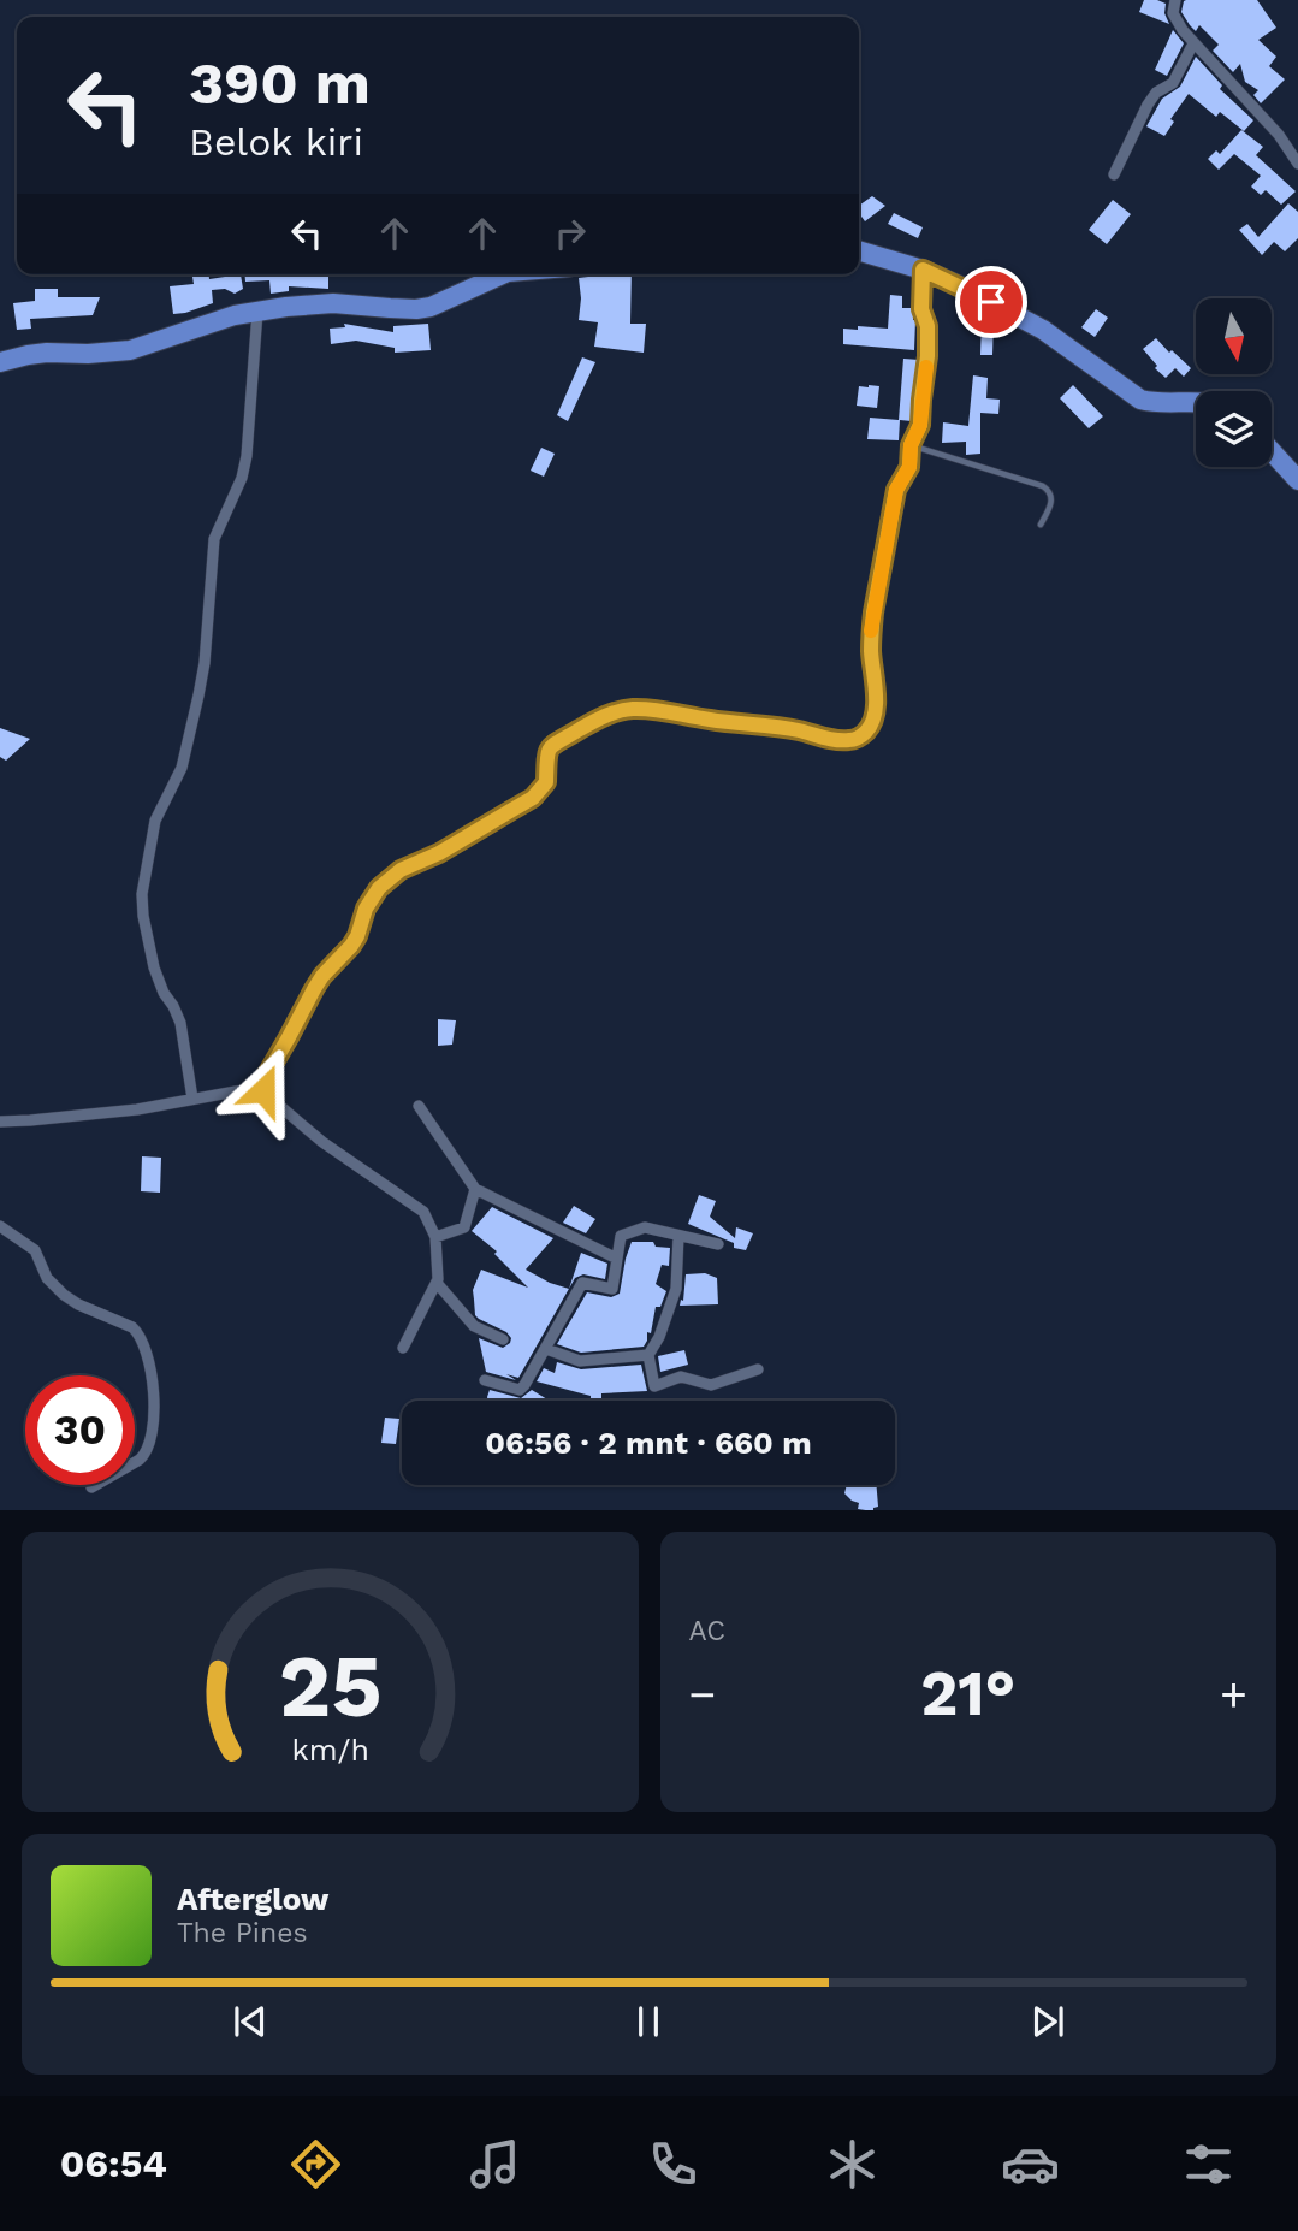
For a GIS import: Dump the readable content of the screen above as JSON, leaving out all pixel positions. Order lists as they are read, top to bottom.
{
  "north": "bottom",
  "page": {
    "turn": ["390 m", "Belok kiri"],
    "limit": "30",
    "trip": "06:56 · 2 mnt · 660 m",
    "tile": "AC",
    "heat": ["−", "21°", "+"],
    "song": ["Afterglow", "The Pines"],
    "tabs": "06:54",
    "gauge": ["25", "km/h"]
  }
}
